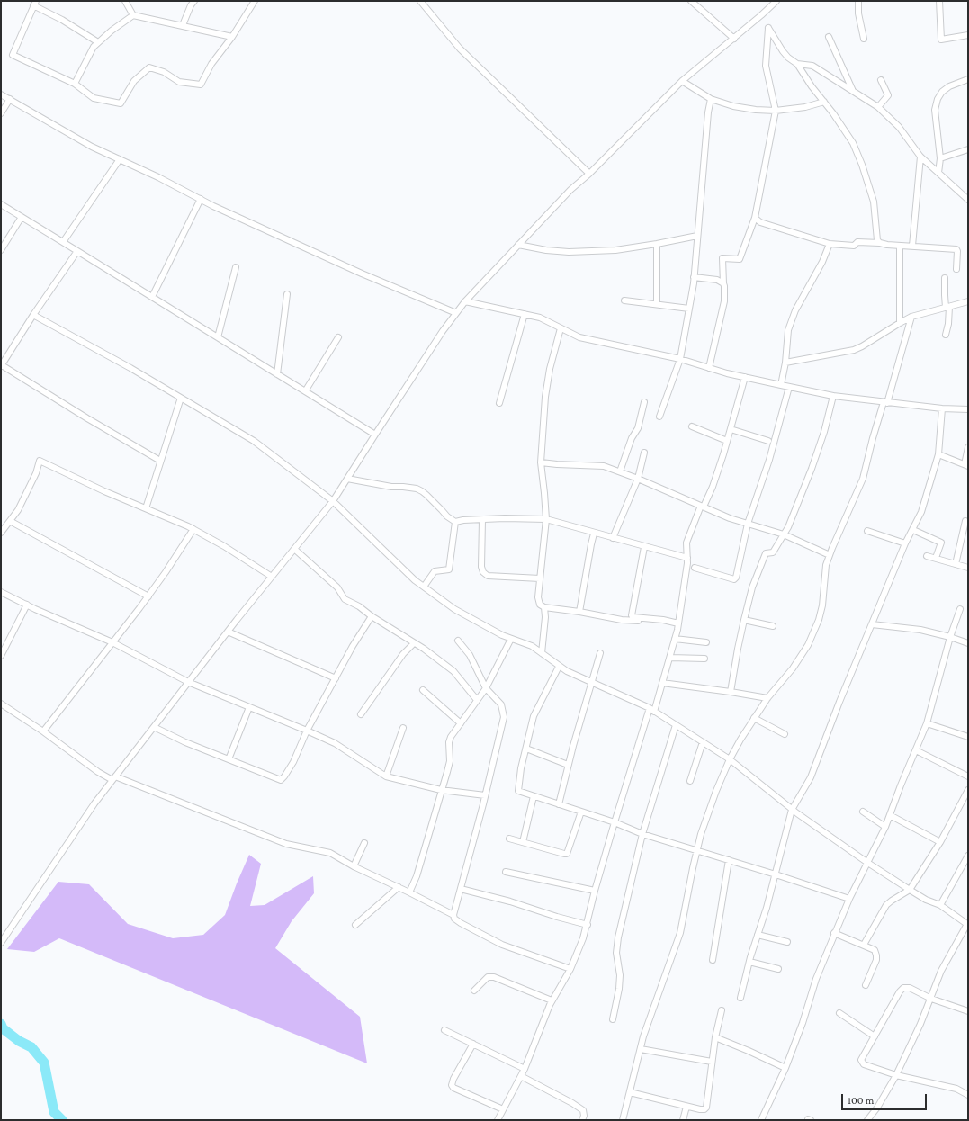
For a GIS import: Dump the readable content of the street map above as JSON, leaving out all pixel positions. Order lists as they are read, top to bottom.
{
  "scale_bar": "100 m"
}
